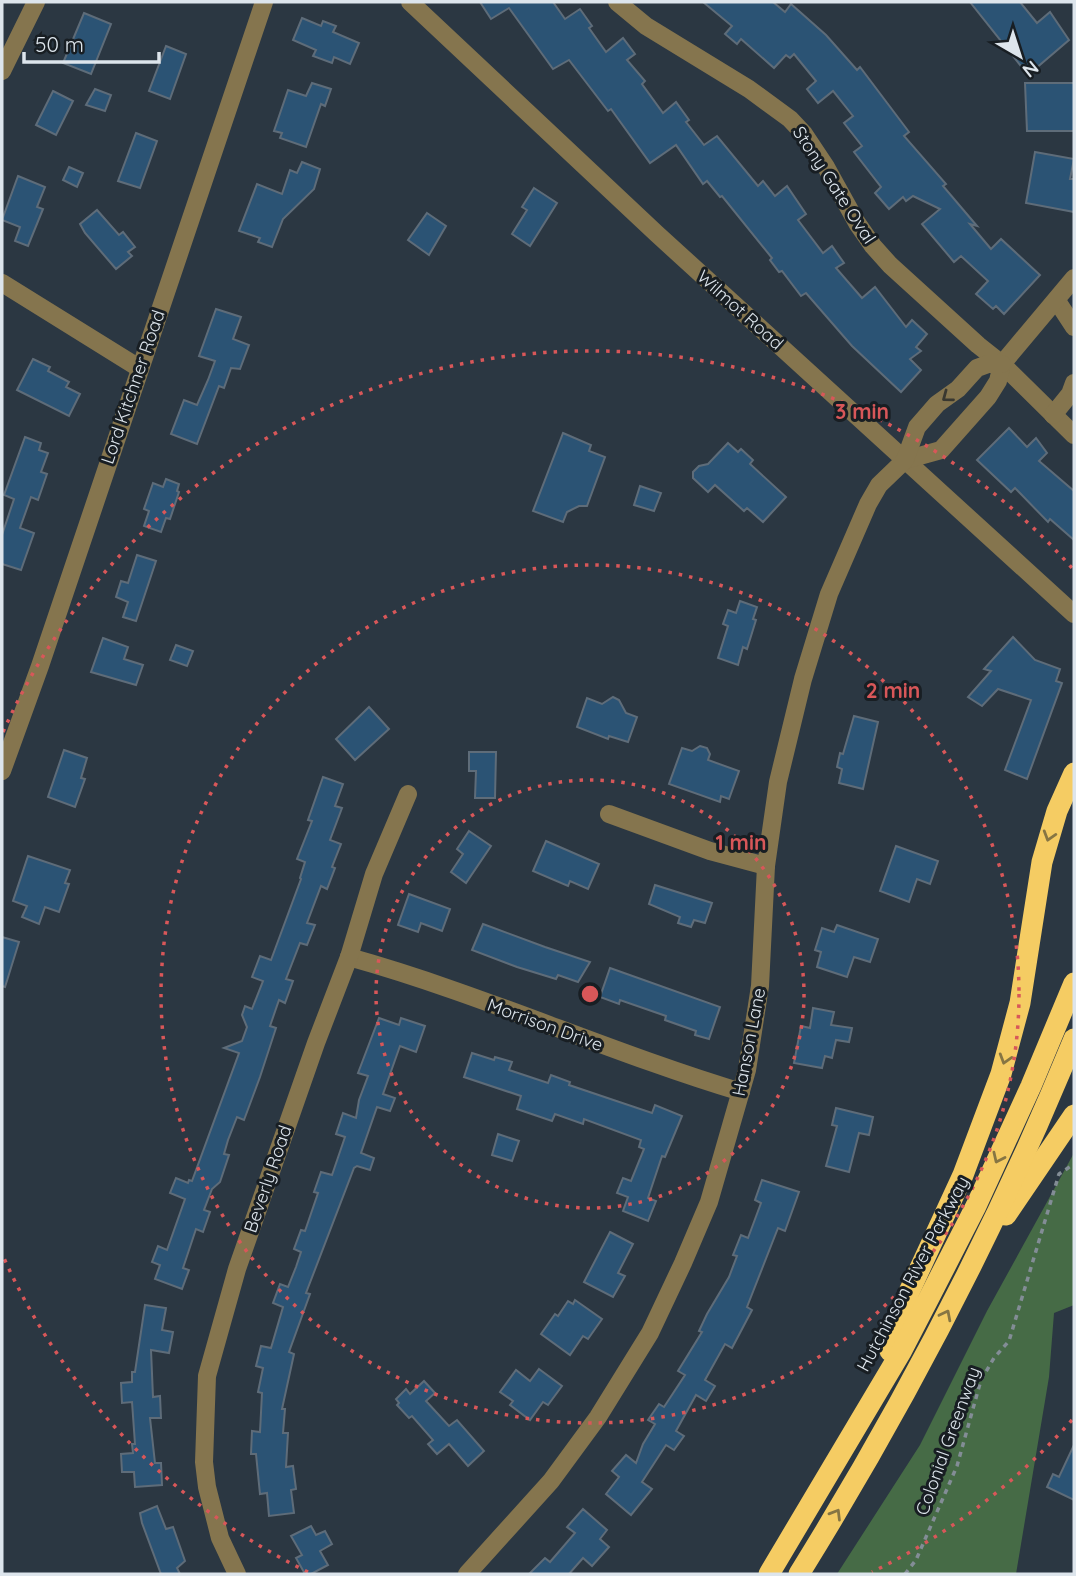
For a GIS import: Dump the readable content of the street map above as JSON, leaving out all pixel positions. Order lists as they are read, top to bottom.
{
  "streets": {
    "highway": ["Hutchinson River Parkway"],
    "street": [
      "Stony Gate Oval",
      "Wilmot Road",
      "Lord Kitchner Road",
      "Morrison Drive",
      "Hanson Lane",
      "Beverly Road"
    ],
    "path": ["Colonial Greenway"]
  },
  "crossings": [
    ["Wilmot Road", "Hanson Lane"],
    ["Morrison Drive", "Hanson Lane"],
    ["Morrison Drive", "Beverly Road"]
  ],
  "scale_bar": "50 m",
  "north": "bottom right",
  "rings": ["3 min", "2 min", "1 min"]
}
